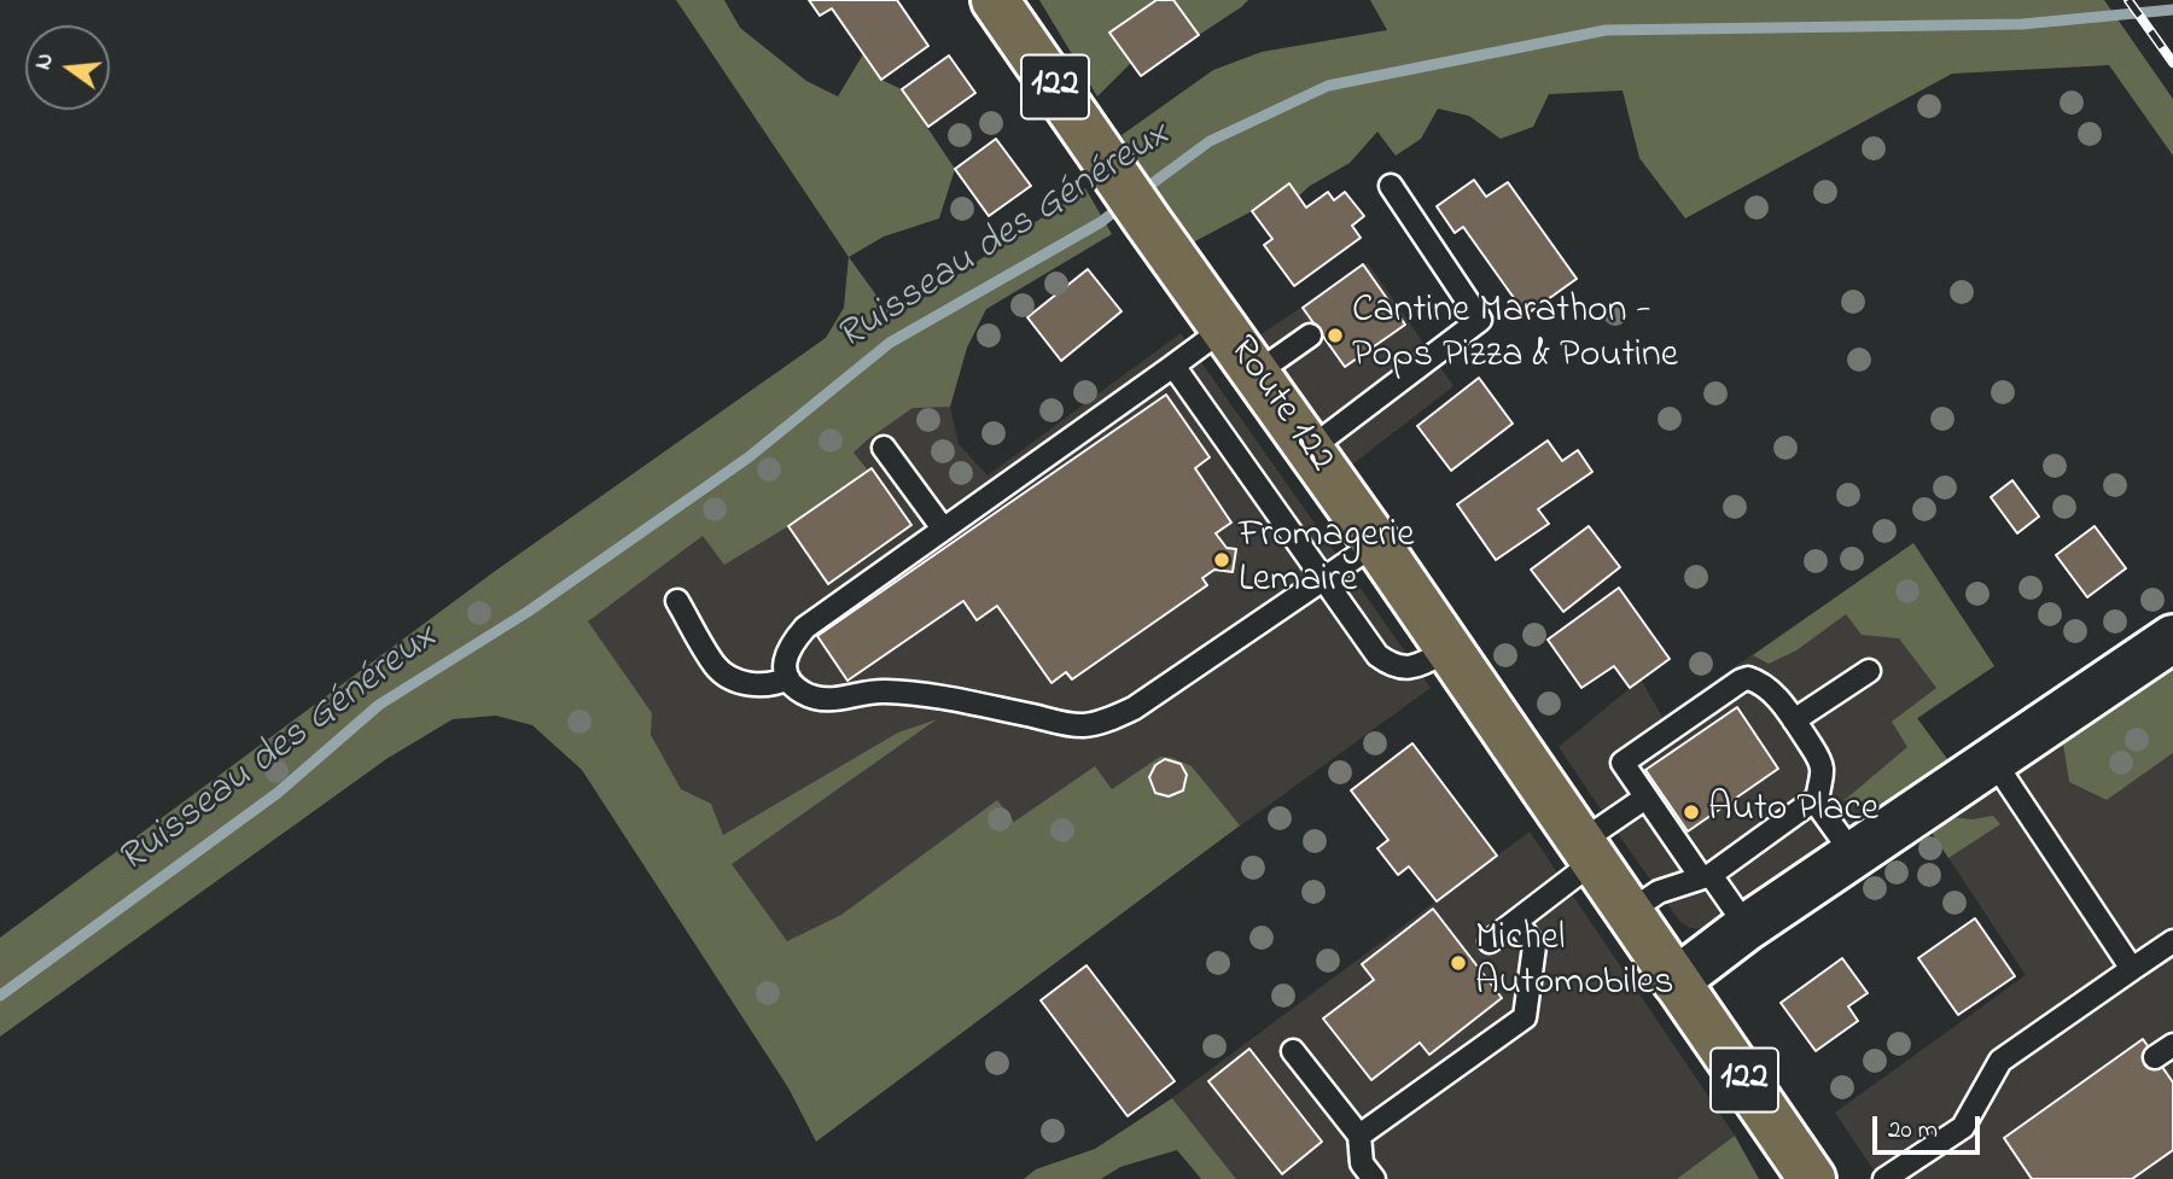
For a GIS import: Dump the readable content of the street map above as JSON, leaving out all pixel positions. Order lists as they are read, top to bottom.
{
  "streets": {
    "main road": ["122", "Route 122"]
  },
  "crossings": [
    ["122", "Route 122"]
  ],
  "water": ["Ruisseau des Généreux"],
  "places": [
    "Cantine Marathon - Pops Pizza & Poutine",
    "Fromagerie Lemaire",
    "Auto Place",
    "Michel Automobiles"
  ],
  "scale_bar": "20 m",
  "north": "left"
}
